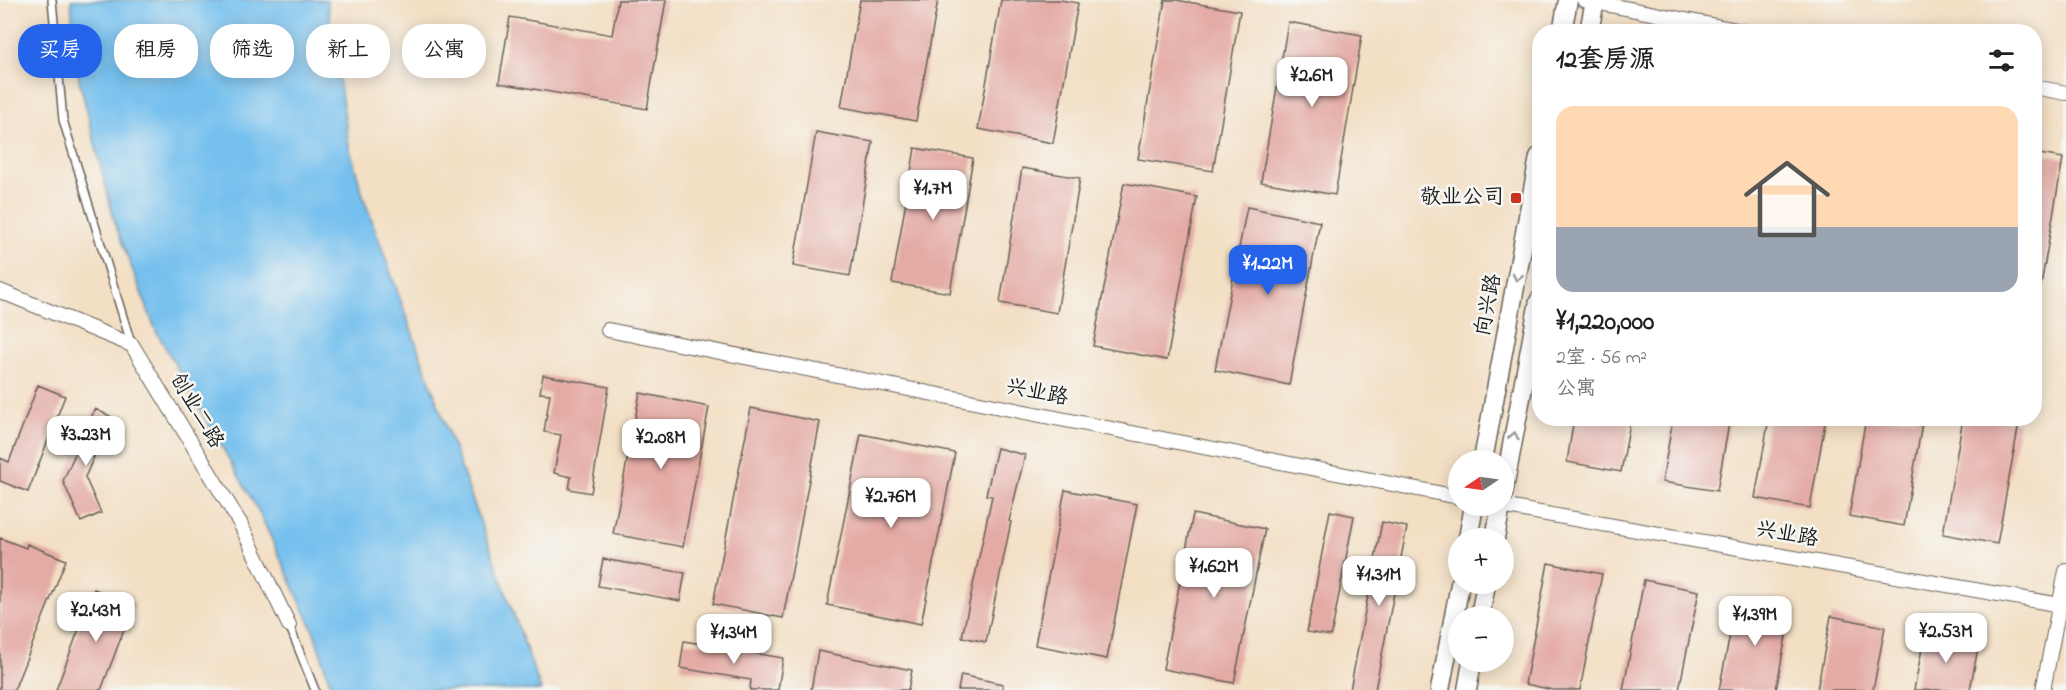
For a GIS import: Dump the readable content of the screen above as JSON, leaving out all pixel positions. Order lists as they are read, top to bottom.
{
  "streets": {
    "street": ["向兴路", "兴业路", "创业二路"]
  },
  "places": {
    "transit": ["敬业公司"]
  },
  "north": "left",
  "page": {
    "chip": [
      "买房",
      "租房",
      "筛选",
      "新上",
      "公寓"
    ],
    "heading": "12套房源",
    "price": [
      "¥2.6M",
      "¥1.7M",
      "¥1.22M",
      "¥3.23M",
      "¥2.08M",
      "¥2.76M",
      "¥1.62M",
      "¥1.31M",
      "¥2.43M",
      "¥1.39M",
      "¥2.53M",
      "¥1.34M"
    ],
    "list": [
      {
        "name": "¥1,220,000",
        "note": "2室 · 56 m² · 公寓"
      }
    ],
    "map_buttons": ["+", "−"]
  }
}
